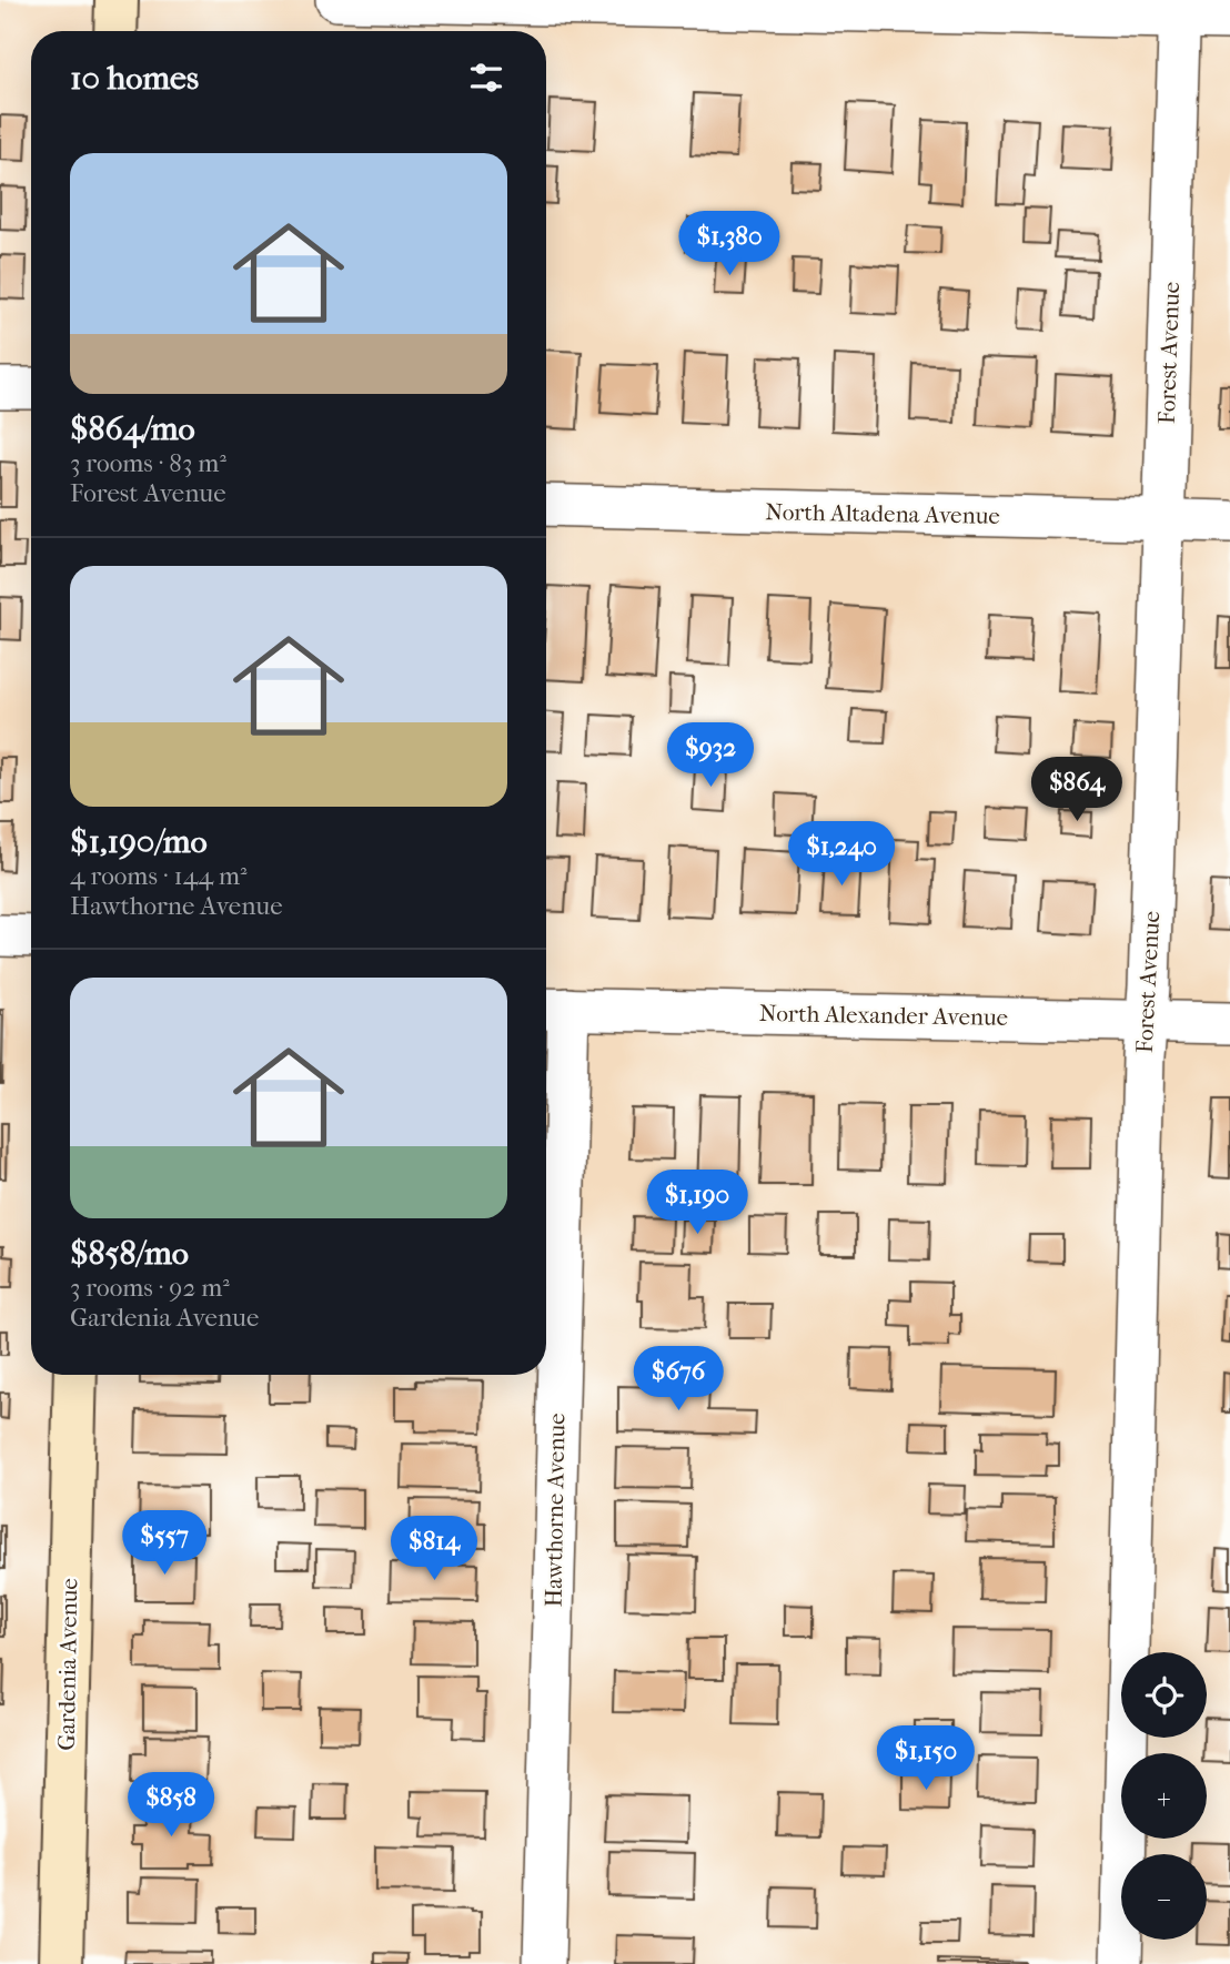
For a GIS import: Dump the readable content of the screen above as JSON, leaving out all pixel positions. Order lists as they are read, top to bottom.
{
  "streets": {
    "street": [
      "Forest Avenue",
      "North Altadena Avenue",
      "North Alexander Avenue",
      "Hawthorne Avenue",
      "Gardenia Avenue"
    ]
  },
  "crossings": [
    ["Forest Avenue", "North Altadena Avenue"],
    ["Forest Avenue", "North Alexander Avenue"],
    ["North Alexander Avenue", "Hawthorne Avenue"]
  ],
  "page": {
    "heading": "10 homes",
    "list": [
      {
        "name": "$864/mo",
        "note": "3 rooms · 83 m² · Forest Avenue"
      },
      {
        "name": "$1,190/mo",
        "note": "4 rooms · 144 m² · Hawthorne Avenue"
      },
      {
        "name": "$858/mo",
        "note": "3 rooms · 92 m² · Gardenia Avenue"
      }
    ],
    "price": [
      "$1,380",
      "$932",
      "$864",
      "$1,240",
      "$1,190",
      "$676",
      "$557",
      "$814",
      "$1,150",
      "$858"
    ],
    "map_buttons": ["+", "−"]
  }
}
